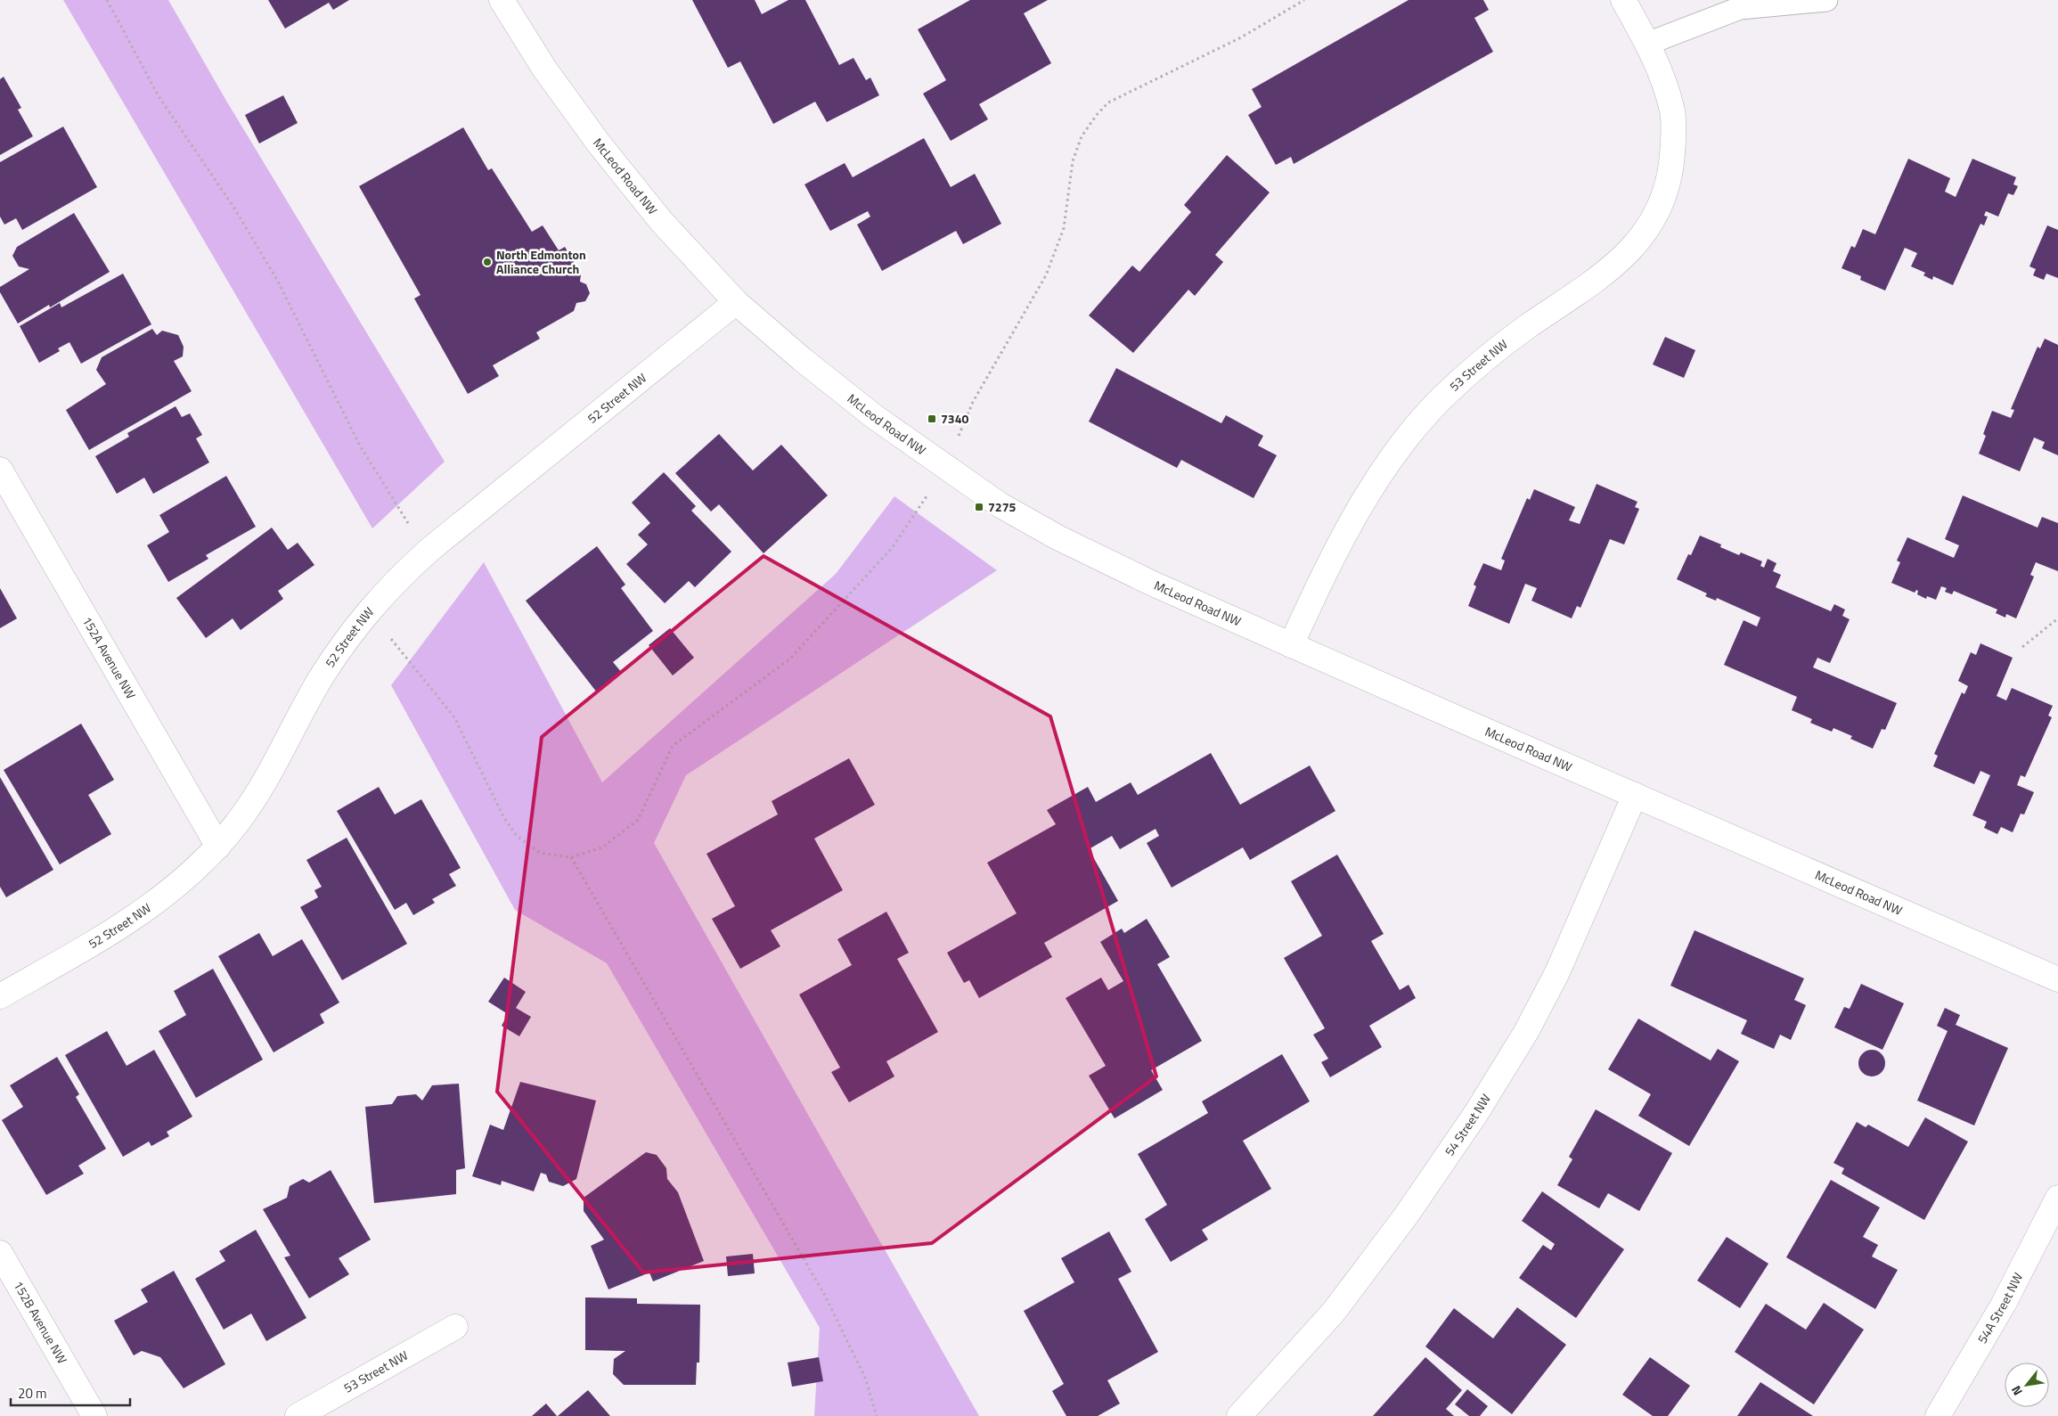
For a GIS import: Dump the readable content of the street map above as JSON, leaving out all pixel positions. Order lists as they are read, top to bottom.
{
  "streets": {
    "street": [
      "McLeod Road NW",
      "53 Street NW",
      "52 Street NW",
      "152A Avenue NW",
      "54 Street NW",
      "54A Street NW",
      "152B Avenue NW"
    ]
  },
  "crossings": [
    ["McLeod Road NW", "53 Street NW"],
    ["McLeod Road NW", "52 Street NW"],
    ["McLeod Road NW", "54 Street NW"],
    ["52 Street NW", "152A Avenue NW"]
  ],
  "places": {
    "other": ["North Edmonton Alliance Church"],
    "transit": ["7340", "7275"]
  },
  "scale_bar": "20 m",
  "north": "bottom left"
}
